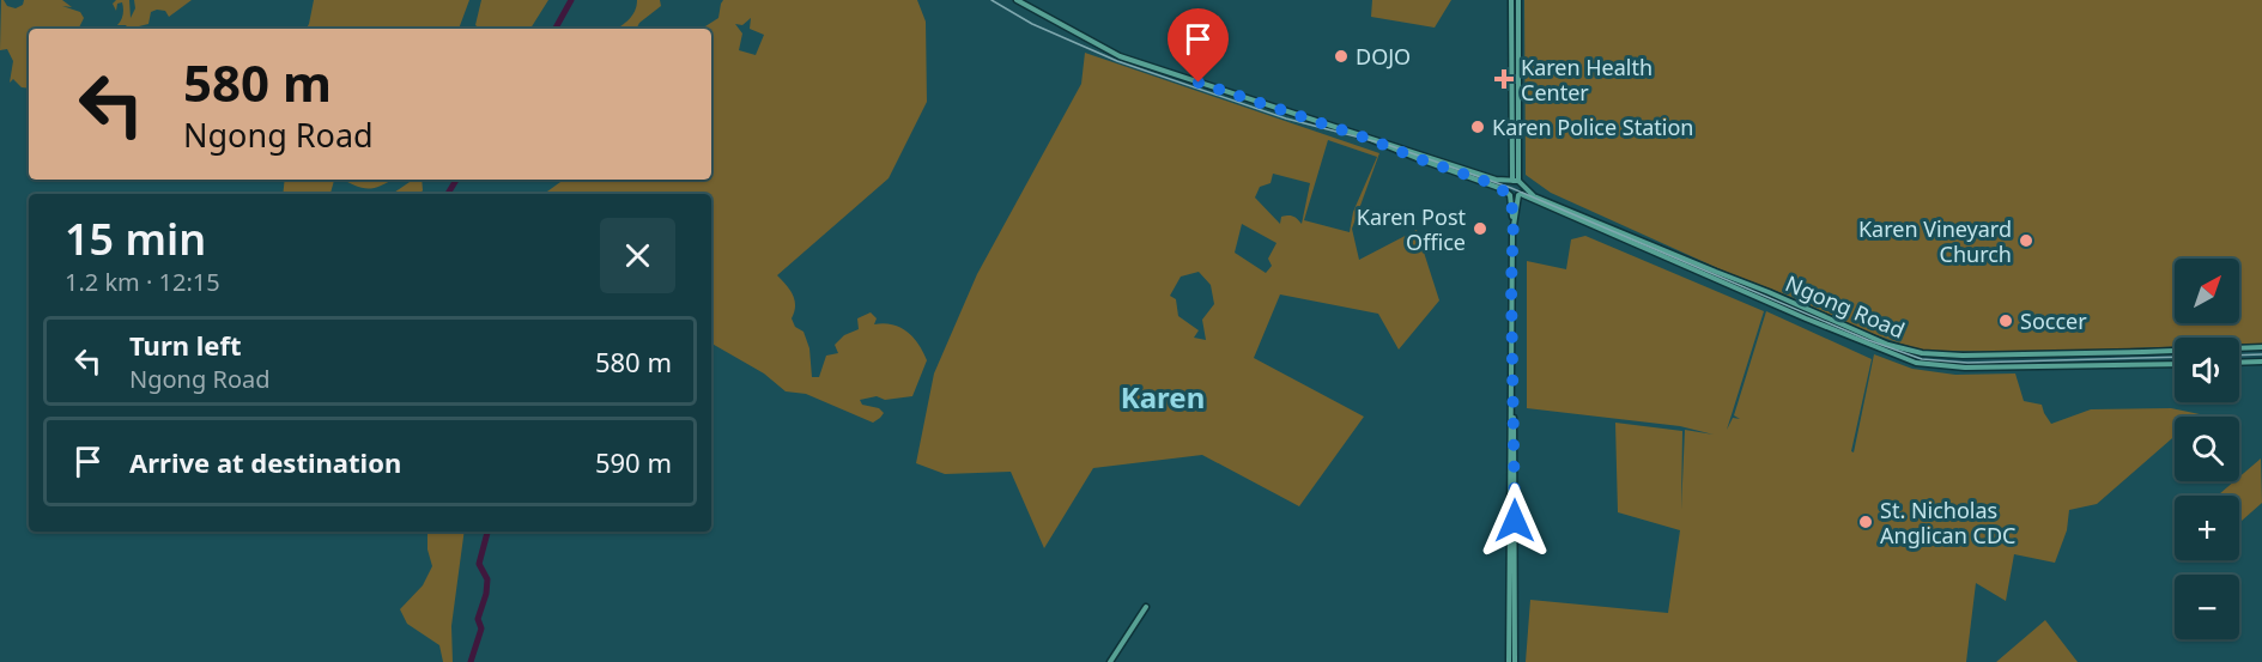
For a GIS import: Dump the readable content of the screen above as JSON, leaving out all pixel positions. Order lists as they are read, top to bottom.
{
  "streets": {
    "main road": ["Ngong Road"]
  },
  "districts": ["Karen"],
  "places": {
    "other": [
      "DOJO",
      "Karen Police Station",
      "Karen Post Office",
      "Karen Vineyard Church",
      "Soccer",
      "St. Nicholas Anglican CDC"
    ],
    "health": ["Karen Health Center"]
  },
  "north": "top right",
  "page": {
    "turn": ["580 m", "Ngong Road"],
    "heading": ["15 min", "1.2 km · 12:15"],
    "map_buttons": ["+", "−"],
    "list": [
      {
        "name": "Turn left",
        "note": "Ngong Road",
        "value": "580 m"
      },
      {
        "name": "Arrive at destination",
        "value": "590 m"
      }
    ]
  }
}
